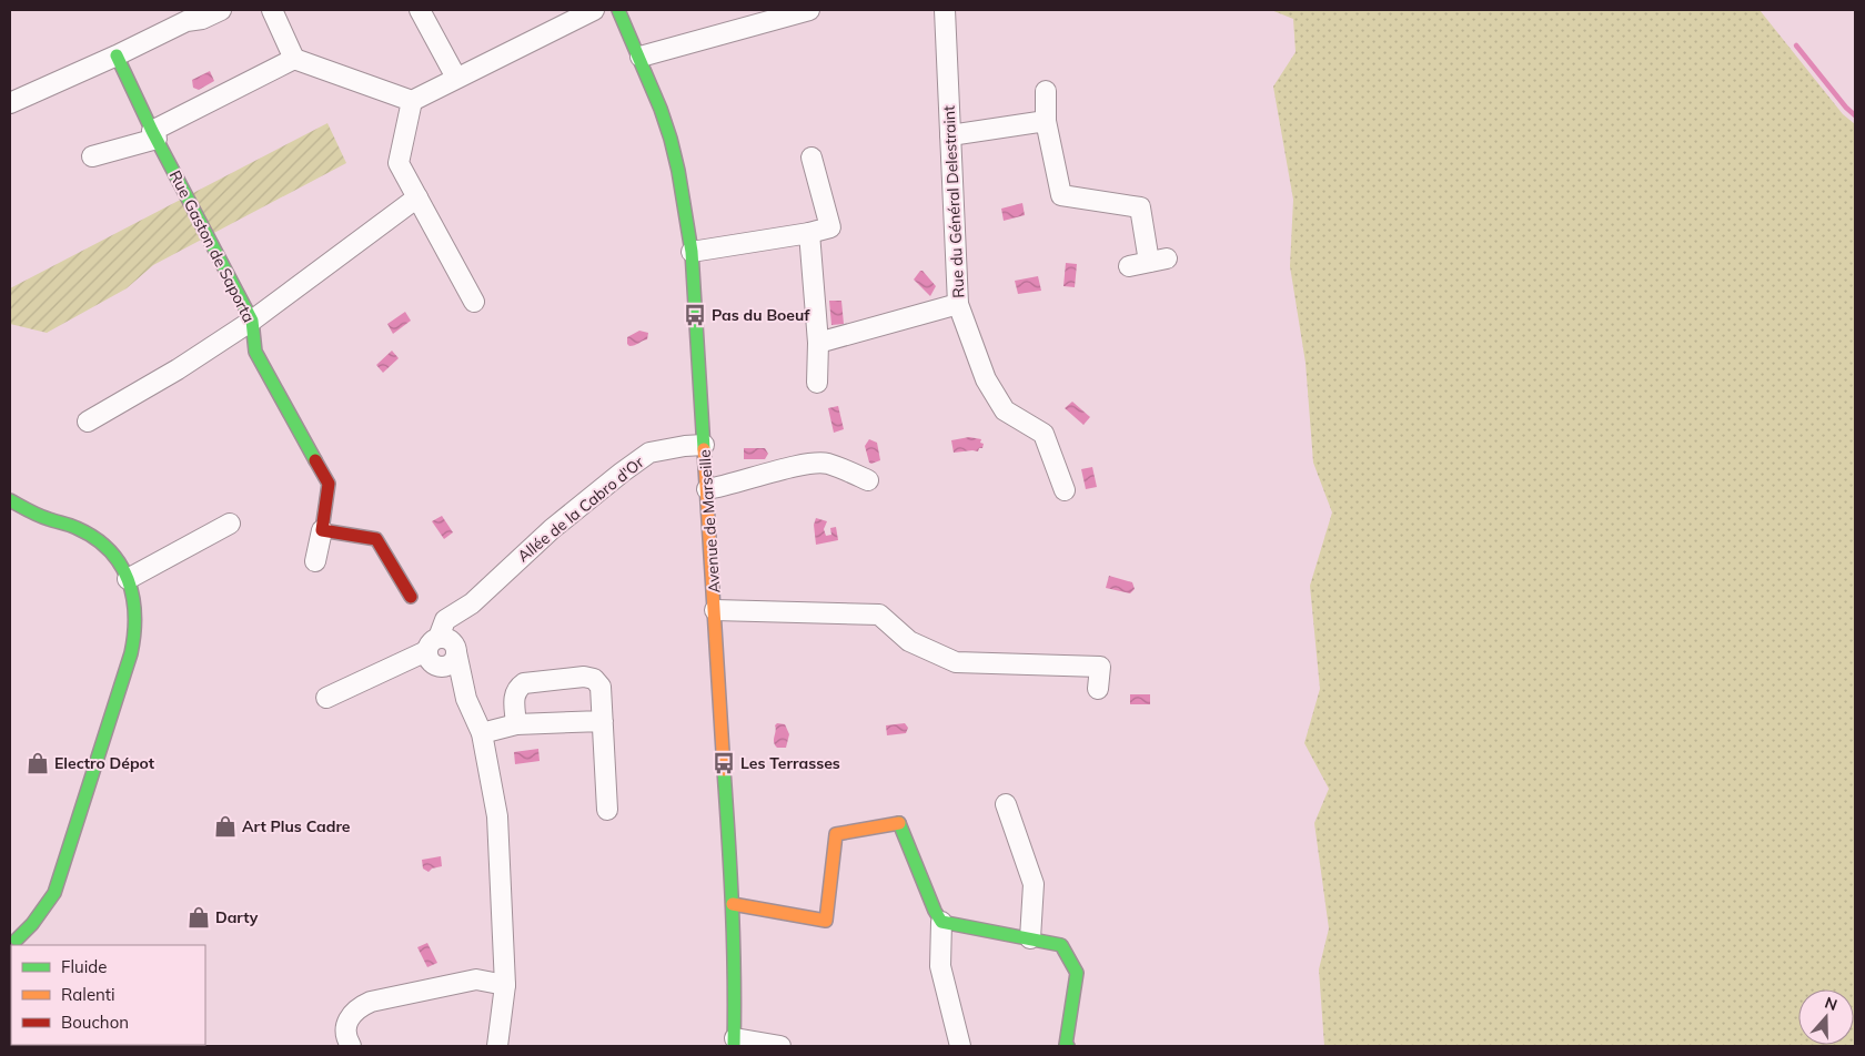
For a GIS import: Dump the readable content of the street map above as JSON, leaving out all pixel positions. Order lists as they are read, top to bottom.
{
  "streets": {
    "street": [
      "Rue du Général Delestraint",
      "Rue Gaston de Saporta",
      "Allée de la Cabro d'Or",
      "Avenue de Marseille"
    ]
  },
  "crossings": [
    ["Allée de la Cabro d'Or", "Avenue de Marseille"]
  ],
  "places": {
    "bus stop": ["Pas du Boeuf", "Les Terrasses"],
    "shop": ["Electro Dépot", "Art Plus Cadre", "Darty"]
  },
  "legend": ["Fluide", "Ralenti", "Bouchon"],
  "north": "top"
}
